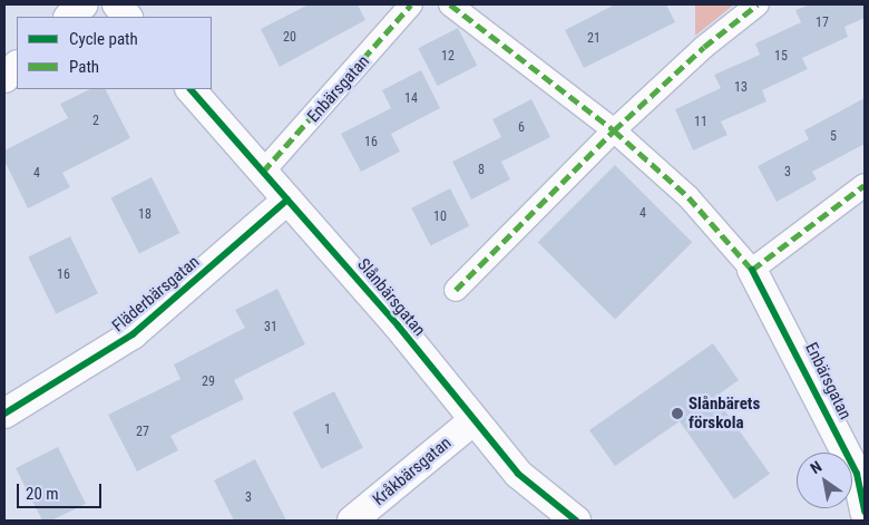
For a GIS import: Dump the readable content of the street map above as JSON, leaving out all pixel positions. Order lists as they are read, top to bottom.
{
  "streets": {
    "street": [
      "Enbärsgatan",
      "Fläderbärsgatan",
      "Slånbärsgatan",
      "Kråkbärsgatan"
    ]
  },
  "crossings": [
    ["Enbärsgatan", "Slånbärsgatan"],
    ["Fläderbärsgatan", "Slånbärsgatan"],
    ["Slånbärsgatan", "Kråkbärsgatan"]
  ],
  "places": ["Slånbärets förskola"],
  "house_numbers": [
    "17",
    "20",
    "21",
    "12",
    "15",
    "13",
    "14",
    "2",
    "11",
    "6",
    "5",
    "16",
    "8",
    "3",
    "4",
    "4",
    "18",
    "10",
    "16",
    "31",
    "29",
    "1",
    "27",
    "3"
  ],
  "legend": ["Cycle path", "Path"],
  "scale_bar": "20 m",
  "north": "top left"
}
